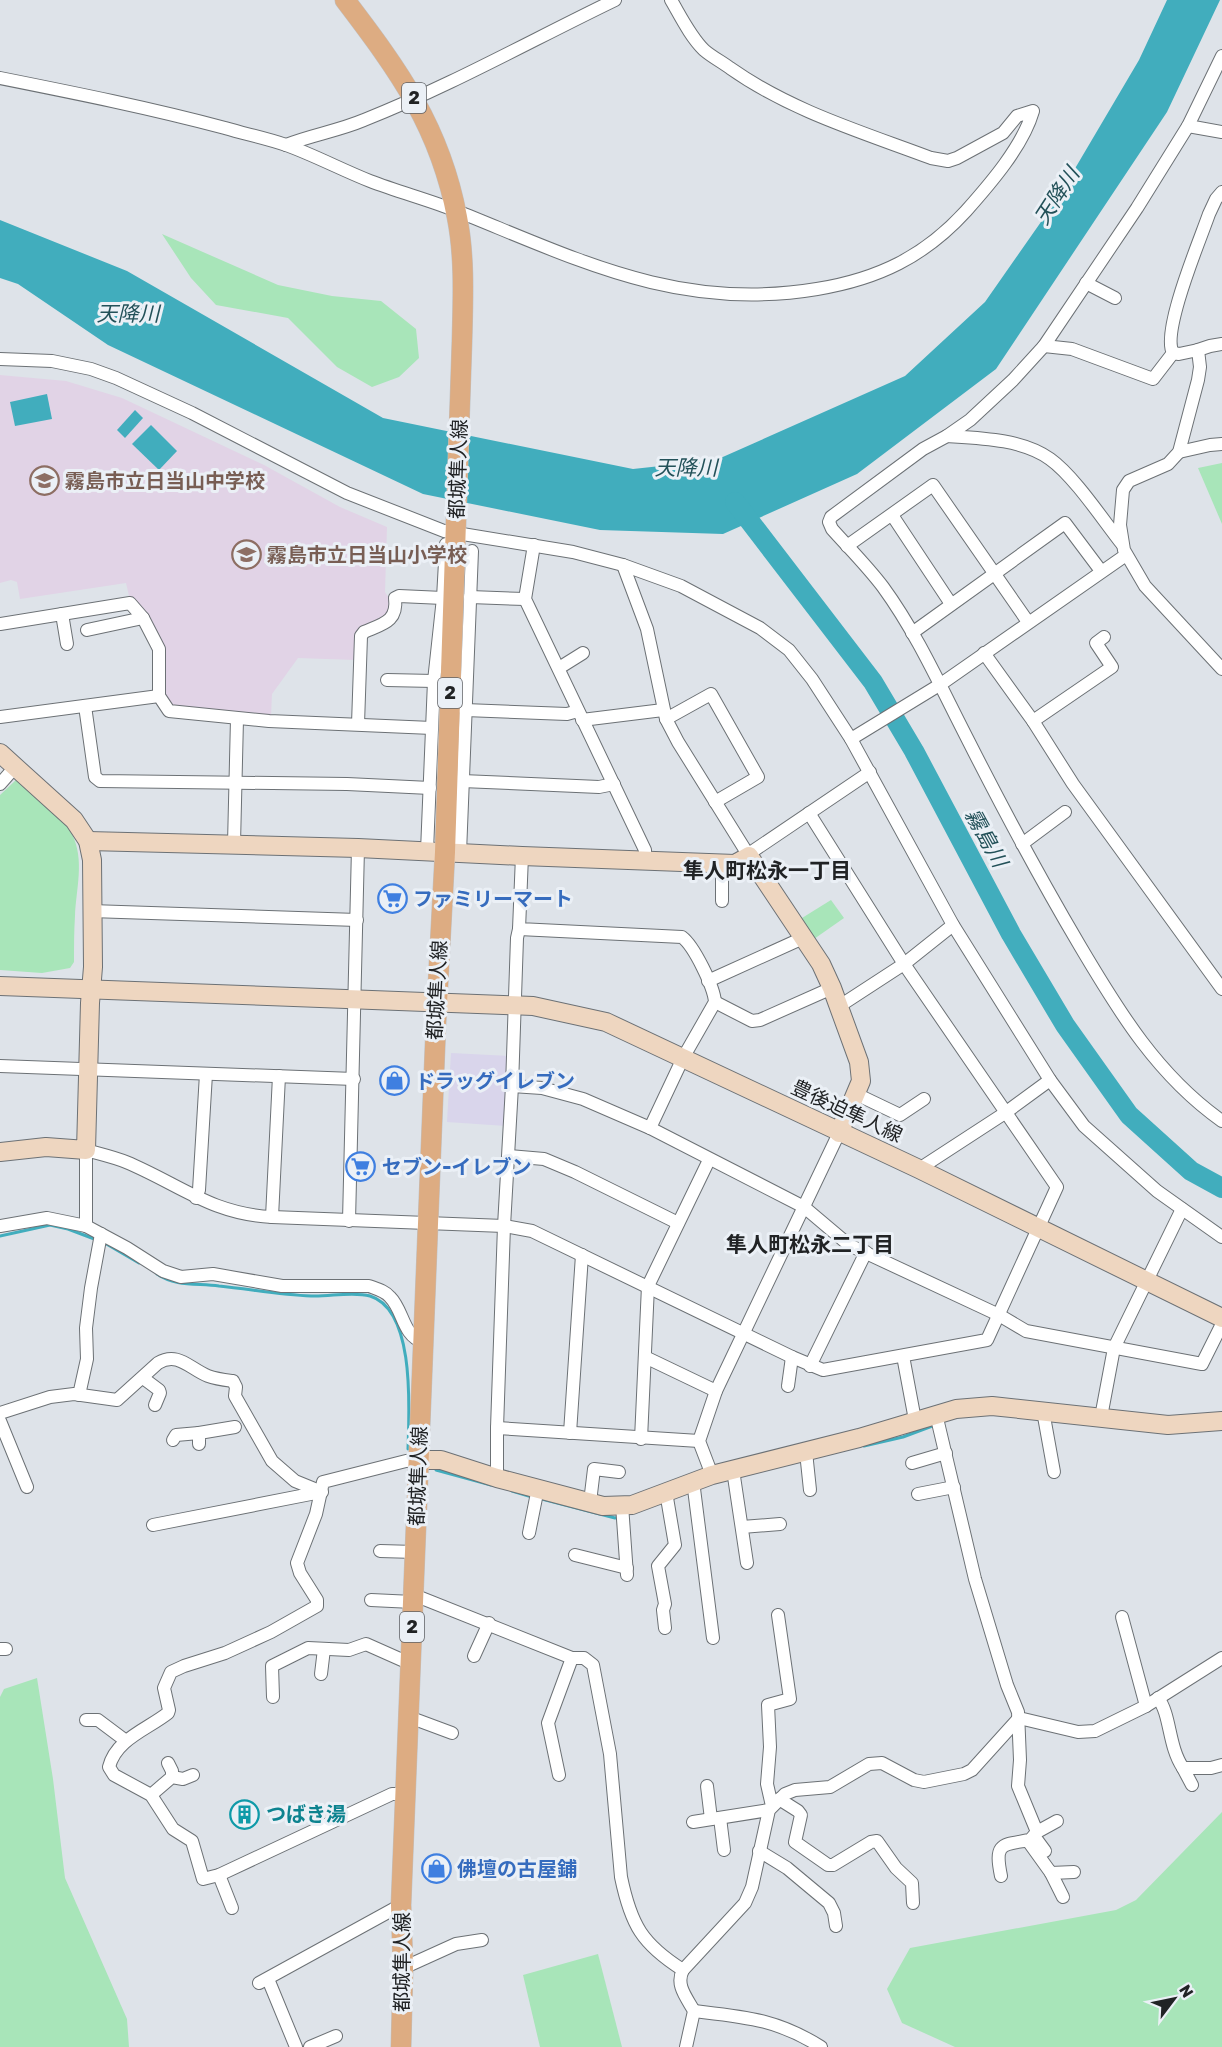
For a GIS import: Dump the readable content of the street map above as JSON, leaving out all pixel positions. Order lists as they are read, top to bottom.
{
  "streets": {
    "main road": ["2", "都城隼人線"],
    "street": ["豊後迫隼人線"]
  },
  "crossings": [
    ["都城隼人線", "豊後迫隼人線"]
  ],
  "districts": ["隼人町松永一丁目", "隼人町松永二丁目"],
  "water": ["天降川", "霧島川"],
  "places": {
    "school or university": ["霧島市立日当山中学校", "霧島市立日当山小学校"],
    "supermarket": ["ファミリーマート", "セブン-イレブン"],
    "shop": ["ドラッグイレブン", "佛壇の古屋鋪"],
    "building": ["つばき湯"]
  },
  "north": "top right"
}
